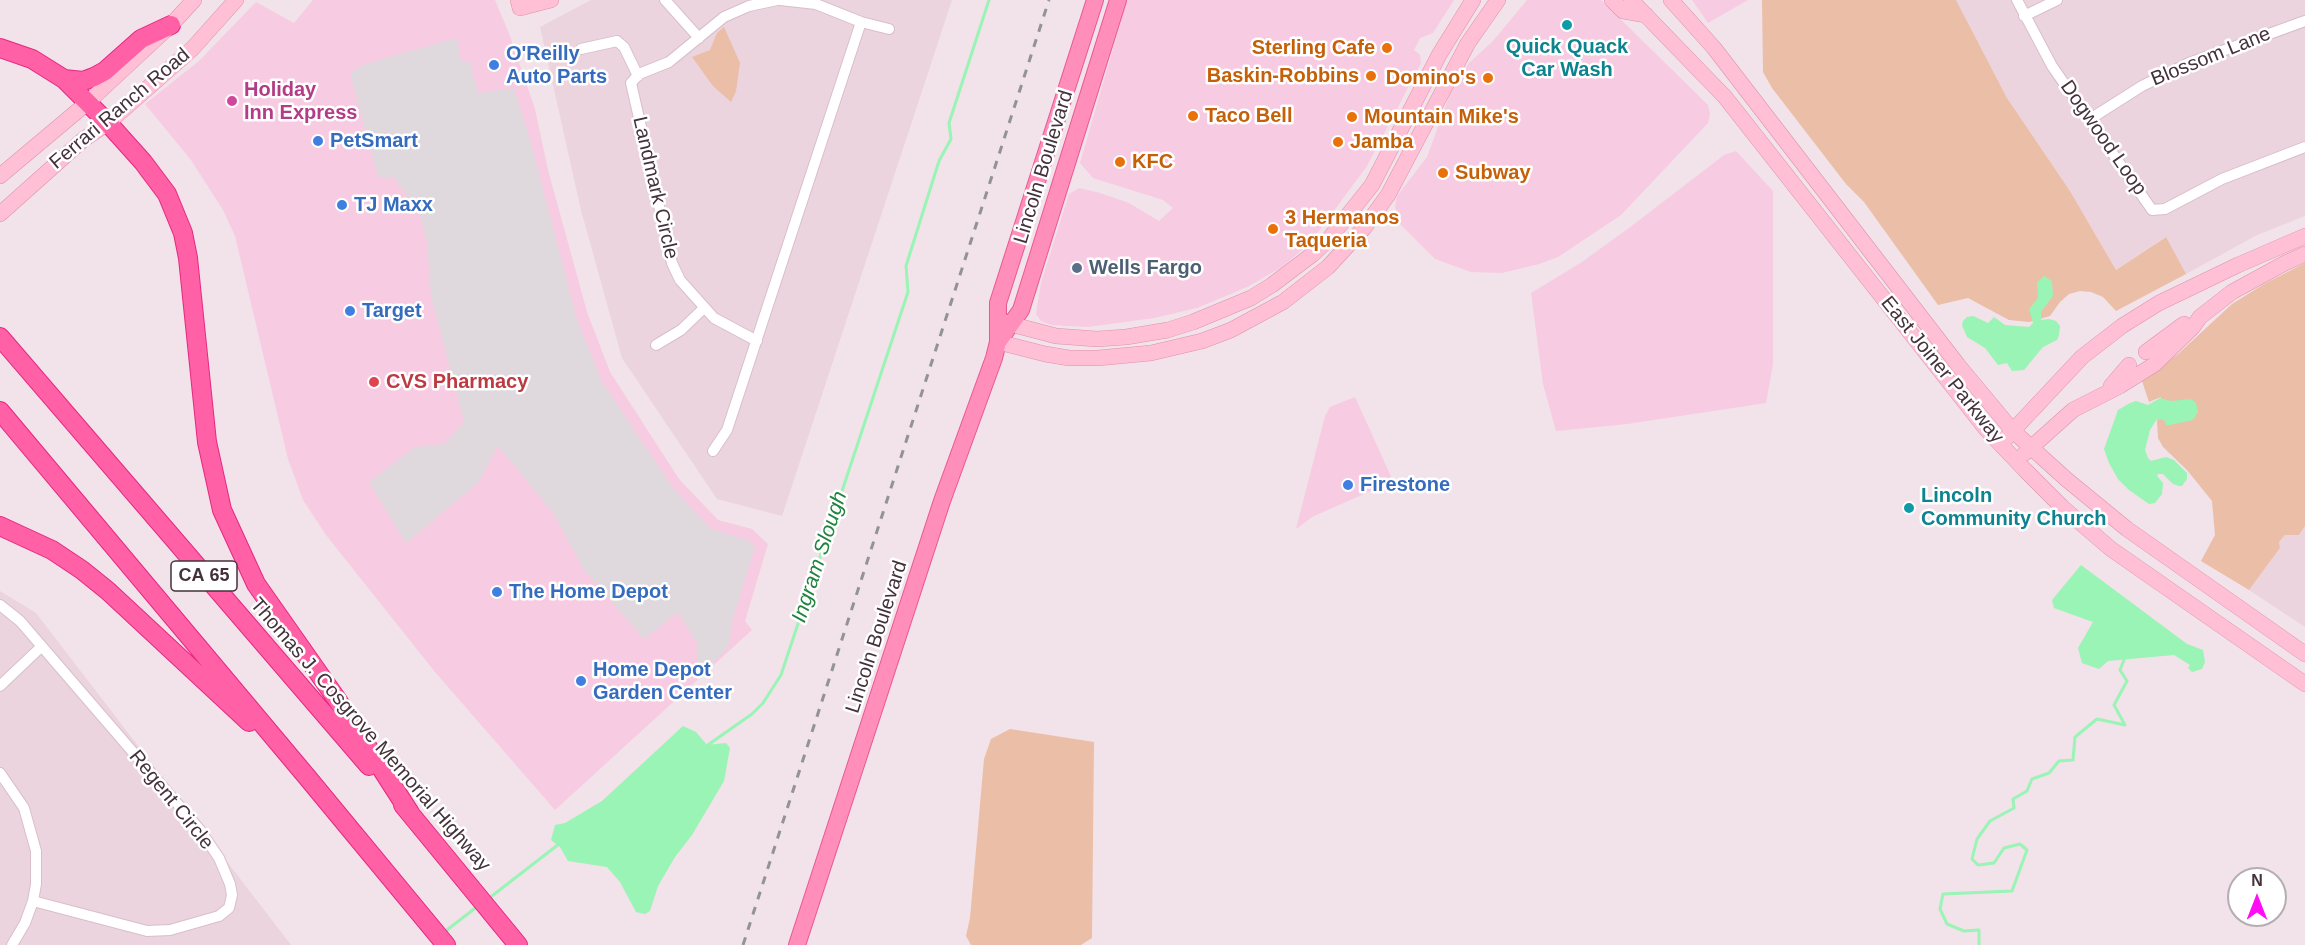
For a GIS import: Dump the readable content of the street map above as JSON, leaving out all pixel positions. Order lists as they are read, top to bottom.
{
  "streets": {
    "highway": ["CA 65", "Thomas J. Cosgrove Memorial Highway"],
    "main road": ["Ferrari Ranch Road", "Lincoln Boulevard", "East Joiner Parkway"],
    "street": [
      "Blossom Lane",
      "Dogwood Loop",
      "Landmark Circle",
      "Regent Circle"
    ]
  },
  "crossings": [
    ["Blossom Lane", "Dogwood Loop"]
  ],
  "water": ["Ingram Slough"],
  "places": [
    "Quick Quack Car Wash",
    "Sterling Cafe",
    "O'Reilly Auto Parts",
    "Baskin-Robbins",
    "Domino's",
    "Holiday Inn Express",
    "Taco Bell",
    "Mountain Mike's",
    "PetSmart",
    "Jamba",
    "KFC",
    "Subway",
    "TJ Maxx",
    "3 Hermanos Taqueria",
    "Wells Fargo",
    "Target",
    "CVS Pharmacy",
    "Firestone",
    "Lincoln Community Church",
    "The Home Depot",
    "Home Depot Garden Center"
  ],
  "north": "top"
}
